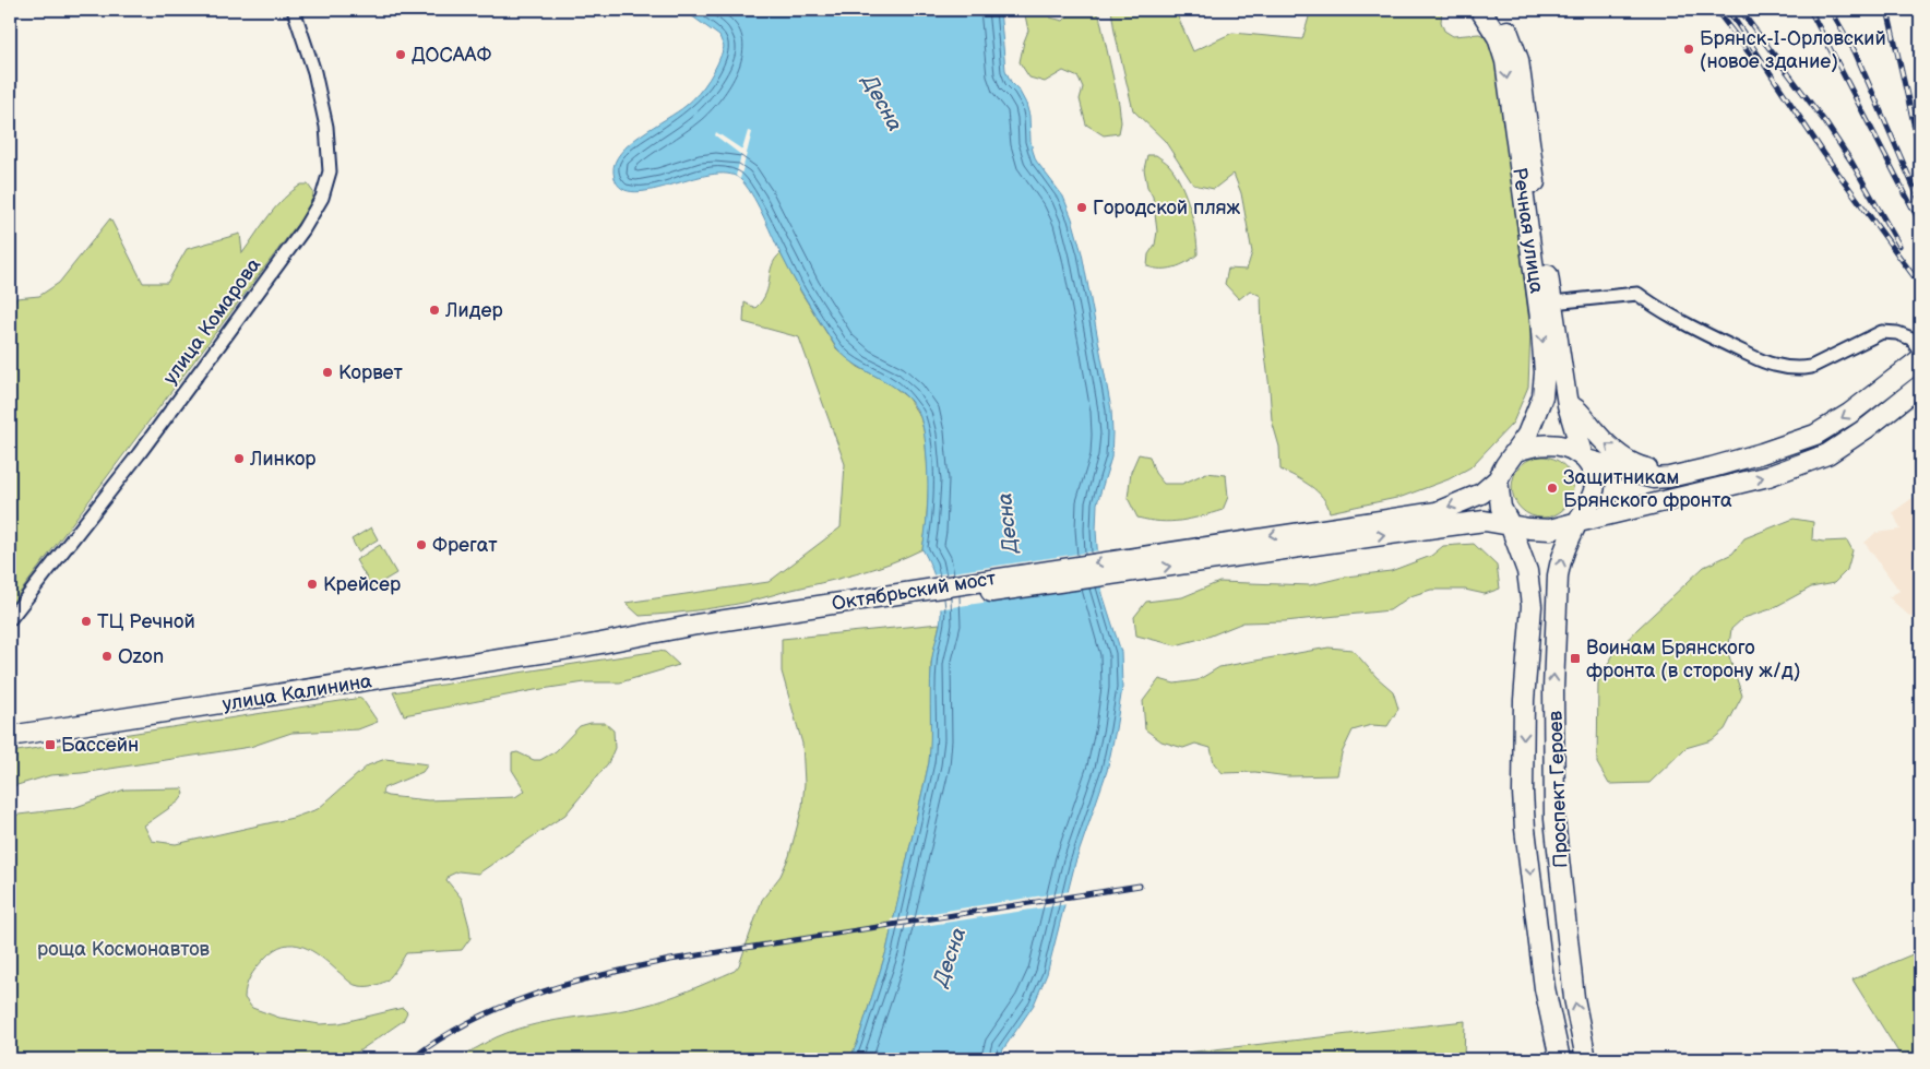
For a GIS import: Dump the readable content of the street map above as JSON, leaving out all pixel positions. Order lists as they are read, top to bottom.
{
  "streets": {
    "main road": [
      "Речная улица",
      "Октябрьский мост",
      "улица Калинина",
      "Проспект Героев"
    ],
    "street": ["улица Комарова"]
  },
  "crossings": [
    ["Речная улица", "Проспект Героев"],
    ["Октябрьский мост", "улица Калинина"]
  ],
  "water": ["Десна"],
  "parks": ["роща Космонавтов"],
  "places": {
    "other": [
      "Брянск-I-Орловский (новое здание)",
      "ДОСААФ",
      "Городской пляж",
      "Лидер",
      "Корвет",
      "Линкор",
      "Защитникам Брянского фронта",
      "Фрегат",
      "Крейсер",
      "ТЦ Речной",
      "Ozon"
    ],
    "transit": ["Воинам Брянского фронта (в сторону ж/д)", "Бассейн"]
  }
}
